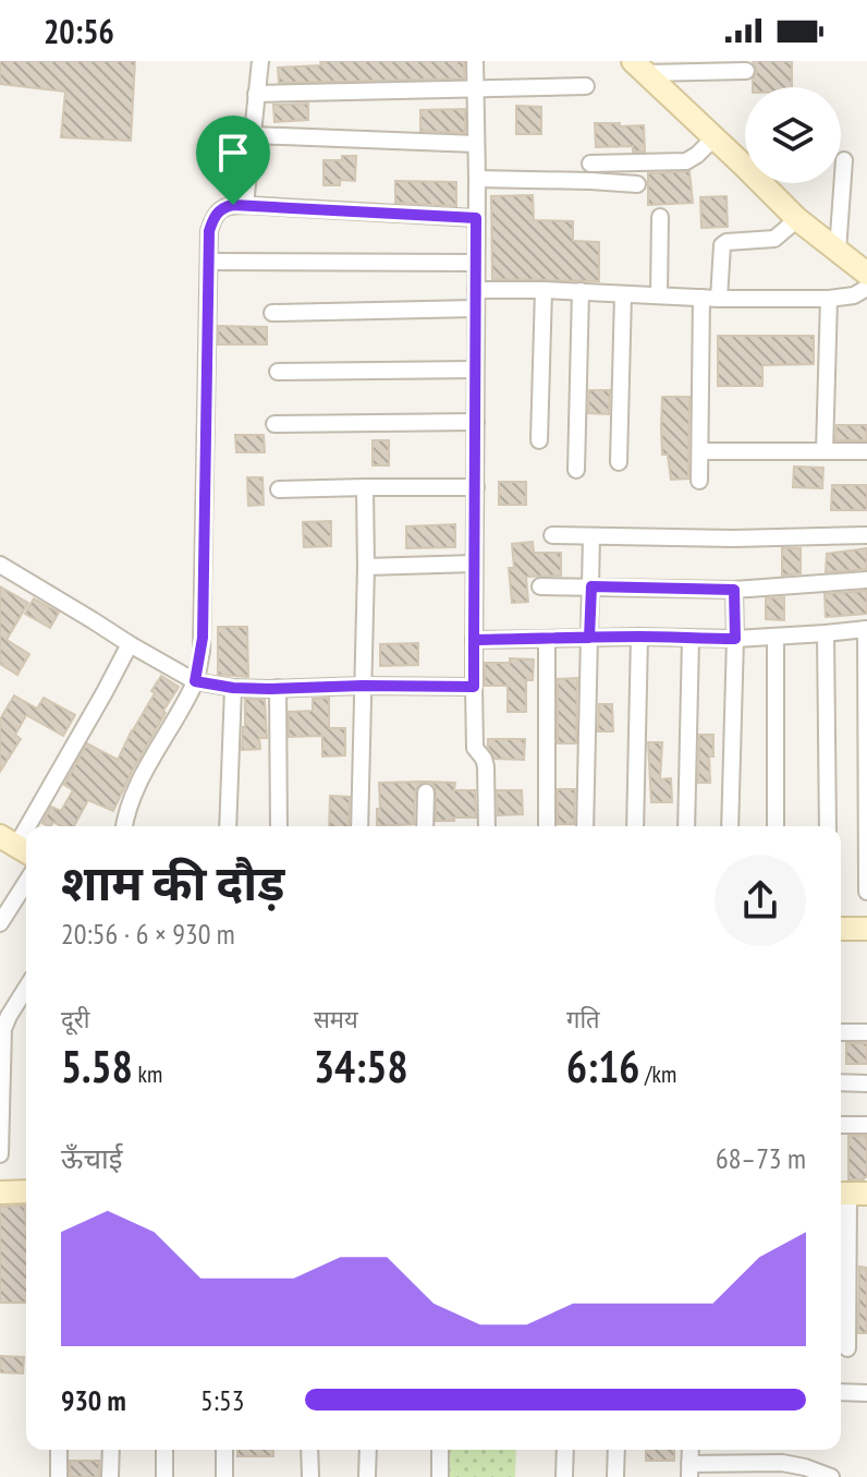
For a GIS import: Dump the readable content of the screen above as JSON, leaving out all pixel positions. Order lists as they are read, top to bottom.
{
  "page": {
    "status": "20:56",
    "heading": ["शाम की दौड़", "20:56 · 6 × 930 m"],
    "stats": [
      ["दूरी", "5.58 km"],
      ["समय", "34:58"],
      ["गति", "6:16 /km"]
    ],
    "chart": ["ऊँचाई", "68–73 m"],
    "list": [
      {
        "name": "930 m",
        "note": "5:53"
      }
    ]
  }
}
